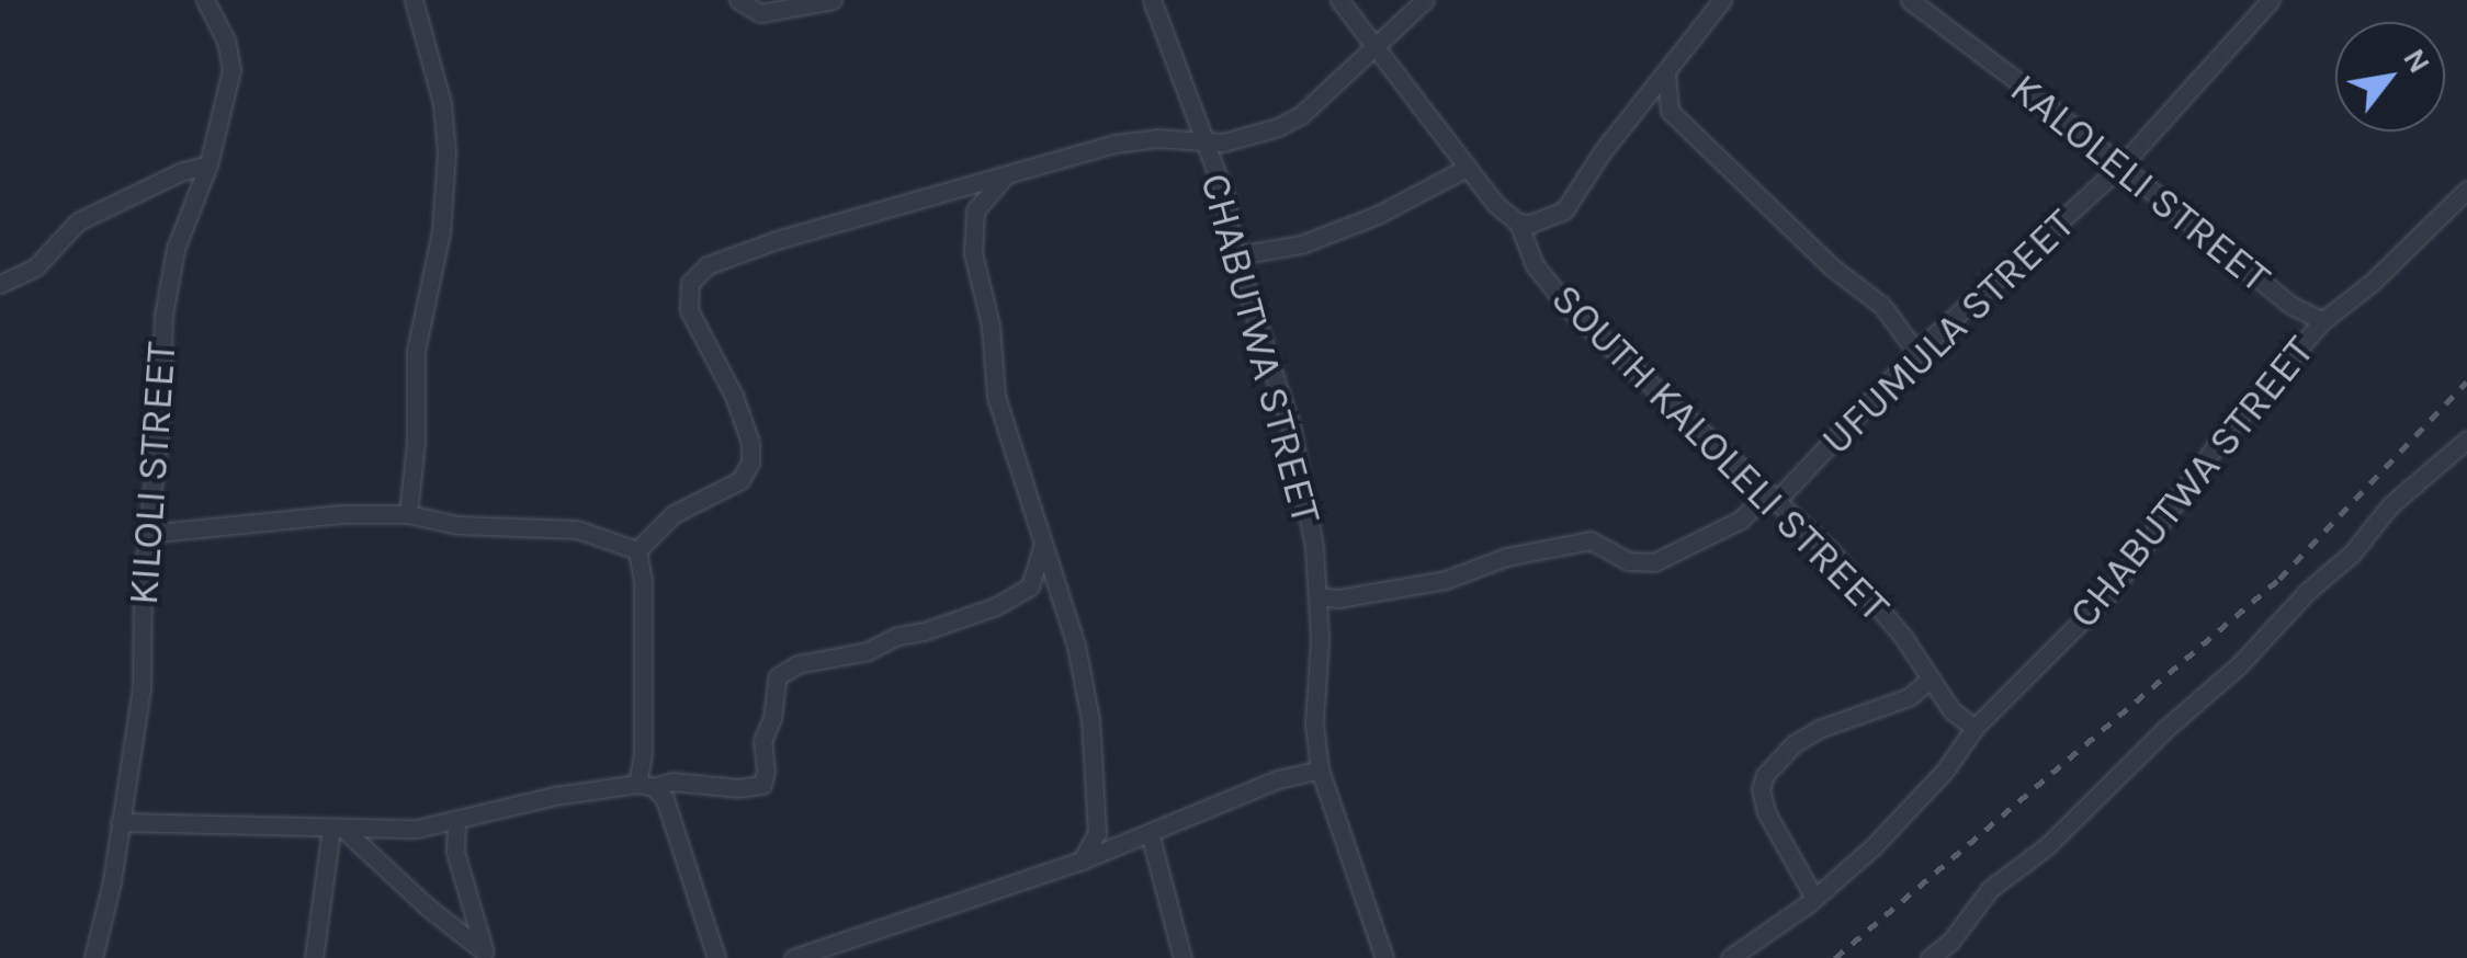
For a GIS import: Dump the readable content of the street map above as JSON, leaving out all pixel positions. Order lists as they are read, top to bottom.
{
  "streets": {
    "street": [
      "KALOLELI STREET",
      "UFUMULA STREET",
      "CHABUTWA STREET",
      "SOUTH KALOLELI STREET",
      "KILOLI STREET"
    ]
  },
  "crossings": [
    ["KALOLELI STREET", "UFUMULA STREET"],
    ["KALOLELI STREET", "CHABUTWA STREET"],
    ["UFUMULA STREET", "CHABUTWA STREET"],
    ["UFUMULA STREET", "SOUTH KALOLELI STREET"],
    ["CHABUTWA STREET", "SOUTH KALOLELI STREET"]
  ],
  "north": "top right"
}
